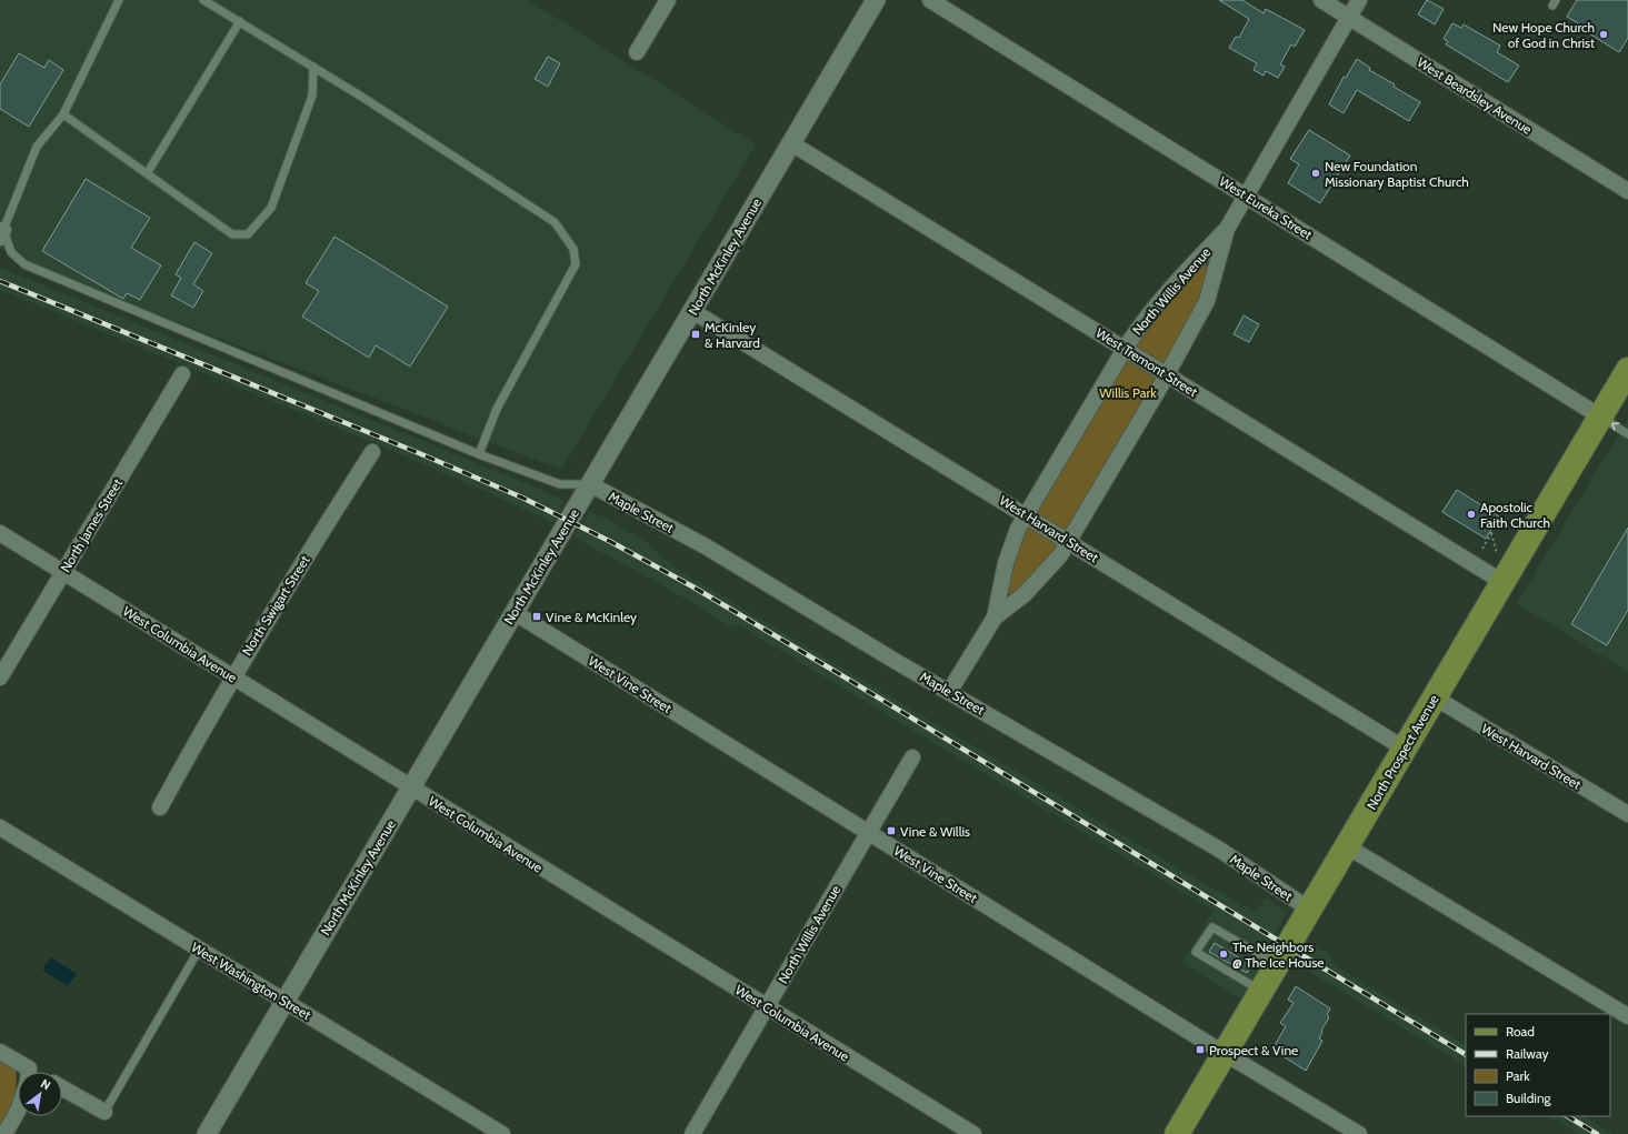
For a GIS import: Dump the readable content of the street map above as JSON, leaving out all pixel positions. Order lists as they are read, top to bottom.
{
  "streets": {
    "main road": ["North Prospect Avenue"],
    "street": [
      "West Beardsley Avenue",
      "West Eureka Street",
      "North McKinley Avenue",
      "North Willis Avenue",
      "West Tremont Street",
      "Maple Street",
      "North James Street",
      "West Harvard Street",
      "North Swigart Street",
      "West Columbia Avenue",
      "West Vine Street",
      "West Washington Street"
    ]
  },
  "crossings": [
    ["West Beardsley Avenue", "North Willis Avenue"],
    ["West Eureka Street", "North Willis Avenue"],
    ["West Eureka Street", "North Prospect Avenue"],
    ["North McKinley Avenue", "West Tremont Street"],
    ["North McKinley Avenue", "Maple Street"],
    ["North McKinley Avenue", "West Harvard Street"],
    ["North McKinley Avenue", "West Columbia Avenue"],
    ["North McKinley Avenue", "West Vine Street"],
    ["North McKinley Avenue", "West Washington Street"],
    ["North Willis Avenue", "West Tremont Street"],
    ["North Willis Avenue", "Maple Street"],
    ["North Willis Avenue", "West Harvard Street"],
    ["North Willis Avenue", "West Columbia Avenue"],
    ["North Willis Avenue", "West Vine Street"],
    ["West Tremont Street", "North Prospect Avenue"],
    ["Maple Street", "North Prospect Avenue"],
    ["North James Street", "West Columbia Avenue"],
    ["West Harvard Street", "North Prospect Avenue"],
    ["North Swigart Street", "West Columbia Avenue"],
    ["West Vine Street", "North Prospect Avenue"]
  ],
  "parks": ["Willis Park"],
  "places": {
    "other": [
      "New Hope Church of God in Christ",
      "New Foundation Missionary Baptist Church",
      "Apostolic Faith Church",
      "The Neighbors @ The Ice House"
    ],
    "transit": [
      "McKinley & Harvard",
      "Vine & McKinley",
      "Vine & Willis",
      "Prospect & Vine"
    ]
  },
  "legend": [
    "Road",
    "Railway",
    "Park",
    "Building"
  ],
  "north": "top right"
}
